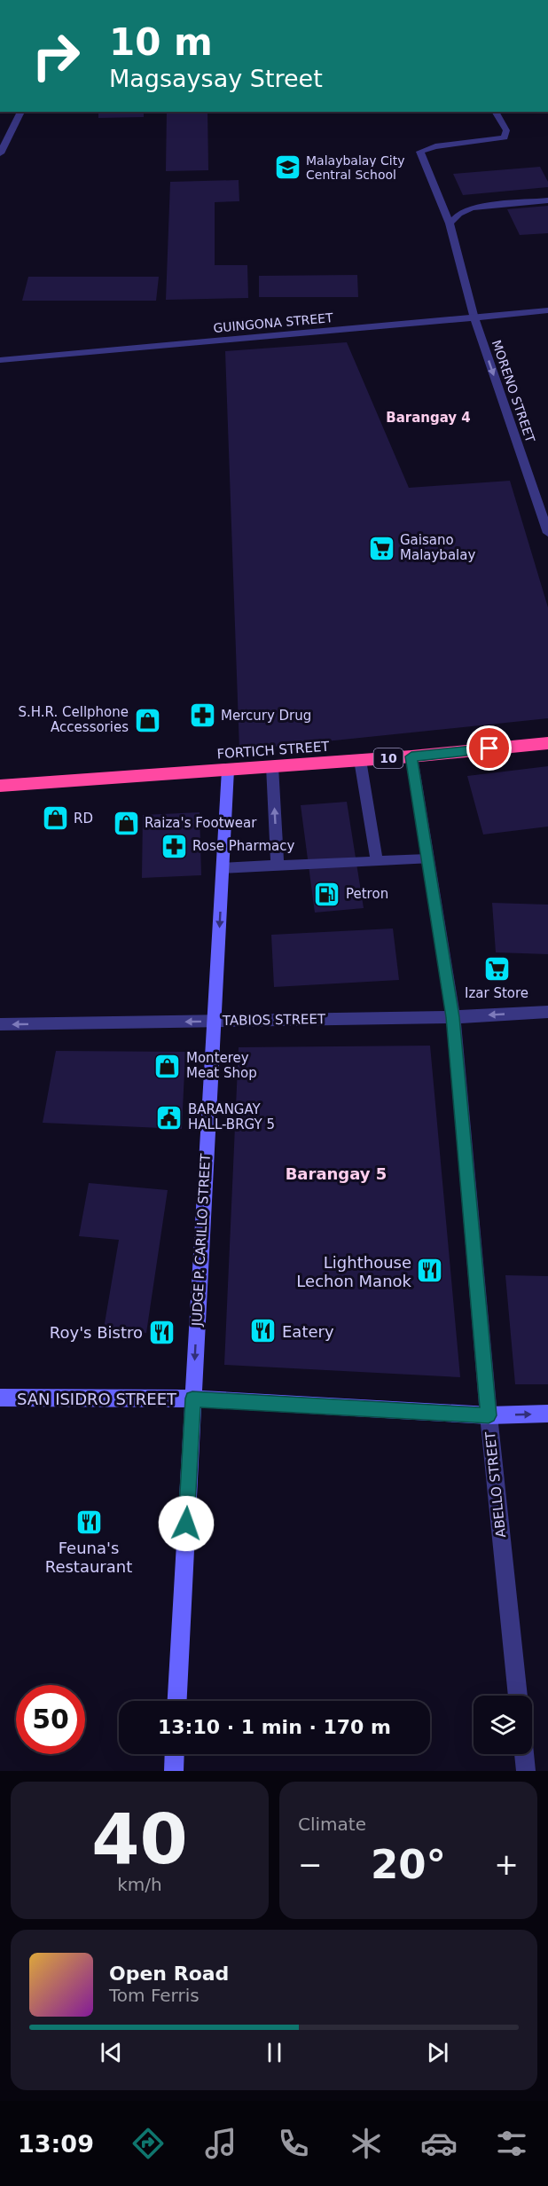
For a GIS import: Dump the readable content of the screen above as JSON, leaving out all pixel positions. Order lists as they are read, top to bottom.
{
  "streets": {
    "highway": ["FORTICH STREET", "10"],
    "main road": ["JUDGE P. CARILLO STREET", "SAN ISIDRO STREET"],
    "street": [
      "GUINGONA STREET",
      "MORENO STREET",
      "TABIOS STREET",
      "ABELLO STREET"
    ]
  },
  "crossings": [
    ["GUINGONA STREET", "MORENO STREET"],
    ["FORTICH STREET", "JUDGE P. CARILLO STREET"],
    ["FORTICH STREET", "ABELLO STREET"],
    ["TABIOS STREET", "JUDGE P. CARILLO STREET"],
    ["TABIOS STREET", "ABELLO STREET"],
    ["JUDGE P. CARILLO STREET", "SAN ISIDRO STREET"],
    ["SAN ISIDRO STREET", "ABELLO STREET"]
  ],
  "one_way": ["MORENO STREET", "TABIOS STREET", "JUDGE P. CARILLO STREET"],
  "districts": ["Barangay 4", "Barangay 5"],
  "places": {
    "school or university": ["Malaybalay City Central School"],
    "supermarket": ["Gaisano Malaybalay", "Izar Store"],
    "pharmacy": ["Mercury Drug", "Rose Pharmacy"],
    "shop": [
      "S.H.R. Cellphone Accessories",
      "RD",
      "Raiza's Footwear",
      "Monterey Meat Shop"
    ],
    "fuel station": ["Petron"],
    "public building": ["BARANGAY HALL-BRGY 5"],
    "restaurant": [
      "Lighthouse Lechon Manok",
      "Eatery",
      "Roy's Bistro",
      "Feuna's Restaurant"
    ]
  },
  "page": {
    "turn": ["10 m", "Magsaysay Street"],
    "limit": "50",
    "trip": "13:10 · 1 min · 170 m",
    "tile": [
      ["40", "km/h"],
      "Climate"
    ],
    "heat": ["−", "20°", "+"],
    "song": ["Open Road", "Tom Ferris"],
    "tabs": "13:09"
  }
}
